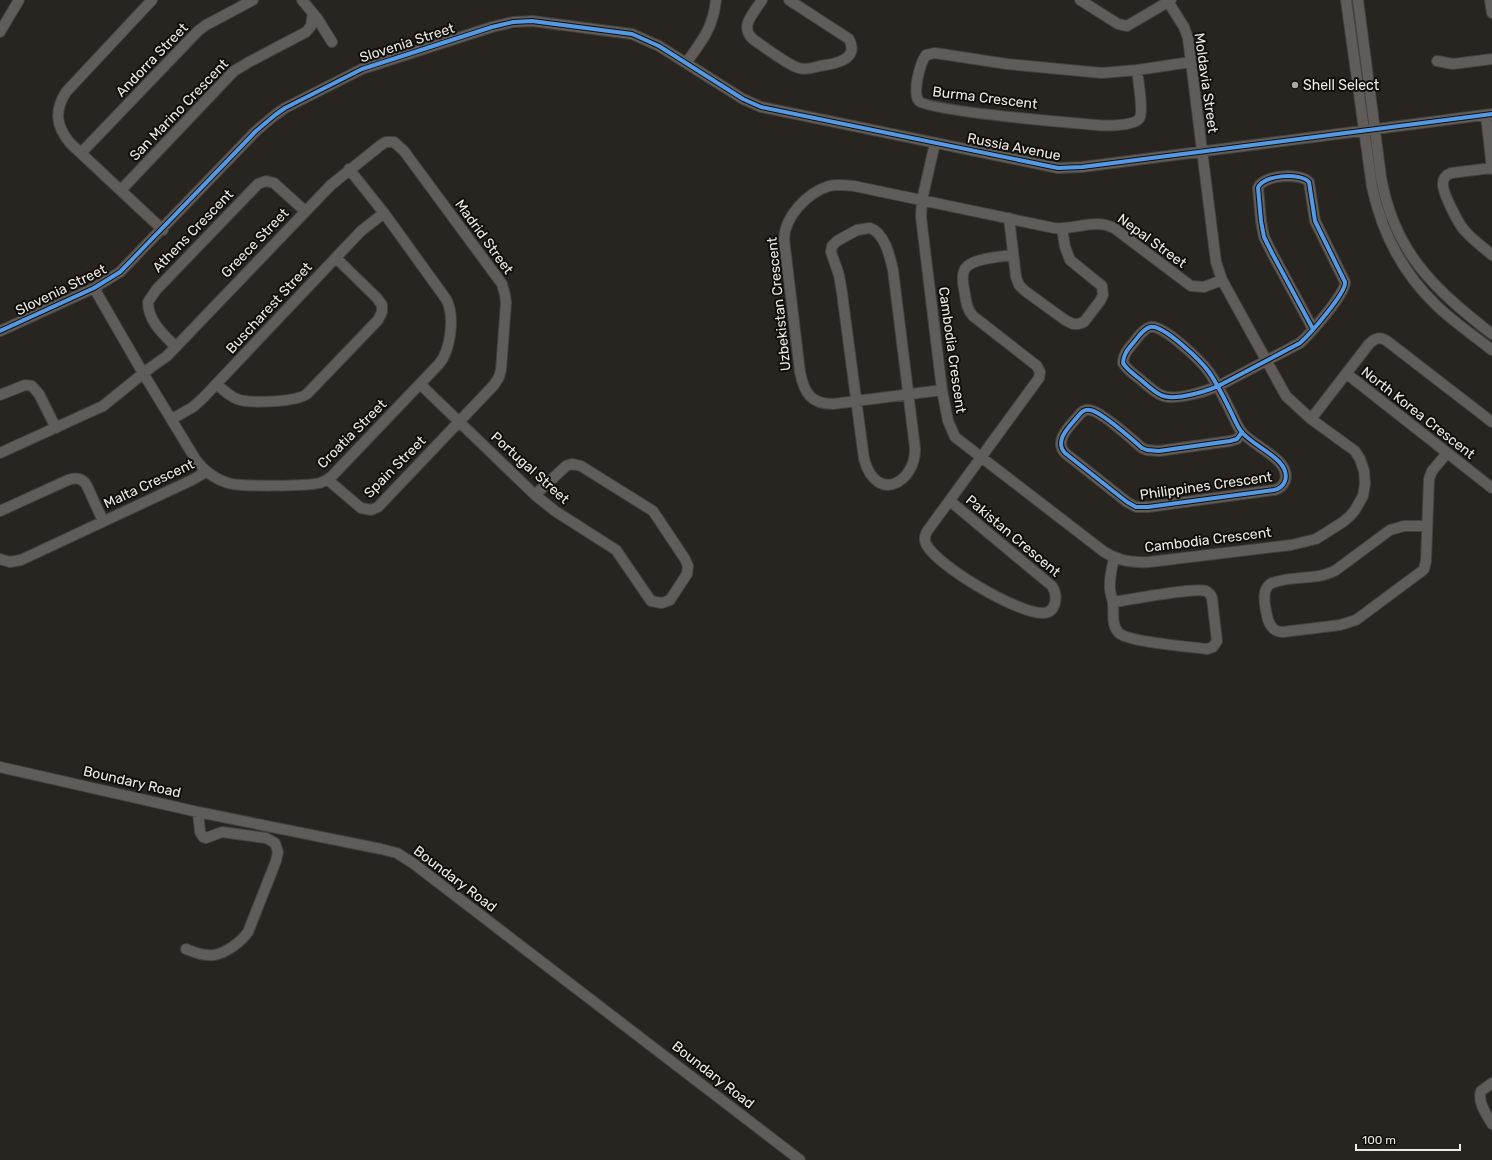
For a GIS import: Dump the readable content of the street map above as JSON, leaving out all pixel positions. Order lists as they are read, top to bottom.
{
  "streets": {
    "street": [
      "Slovenia Street",
      "Andorra Street",
      "Moldavia Street",
      "Burma Crescent",
      "San Marino Crescent",
      "Russia Avenue",
      "Athens Crescent",
      "Madrid Street",
      "Nepal Street",
      "Greece Street",
      "Uzbekistan Crescent",
      "Buscharest Street",
      "Cambodia Crescent",
      "North Korea Crescent",
      "Croatia Street",
      "Spain Street",
      "Portugal Street",
      "Malta Crescent",
      "Philippines Crescent",
      "Pakistan Crescent",
      "Boundary Road"
    ]
  },
  "crossings": [
    ["Slovenia Street", "Russia Avenue"],
    ["Slovenia Street", "Croatia Street"],
    ["Moldavia Street", "Burma Crescent"],
    ["Moldavia Street", "Russia Avenue"],
    ["Moldavia Street", "Cambodia Crescent"],
    ["Russia Avenue", "Cambodia Crescent"],
    ["Athens Crescent", "Greece Street"],
    ["Madrid Street", "Greece Street"],
    ["Madrid Street", "Spain Street"],
    ["Madrid Street", "Portugal Street"],
    ["Nepal Street", "Uzbekistan Crescent"],
    ["Nepal Street", "Cambodia Crescent"],
    ["Greece Street", "Croatia Street"],
    ["Uzbekistan Crescent", "Cambodia Crescent"],
    ["Buscharest Street", "Croatia Street"],
    ["Cambodia Crescent", "North Korea Crescent"],
    ["Cambodia Crescent", "Pakistan Crescent"],
    ["Croatia Street", "Spain Street"],
    ["Croatia Street", "Portugal Street"],
    ["Croatia Street", "Malta Crescent"],
    ["Spain Street", "Portugal Street"]
  ],
  "places": ["Shell Select"],
  "scale_bar": "100 m"
}
